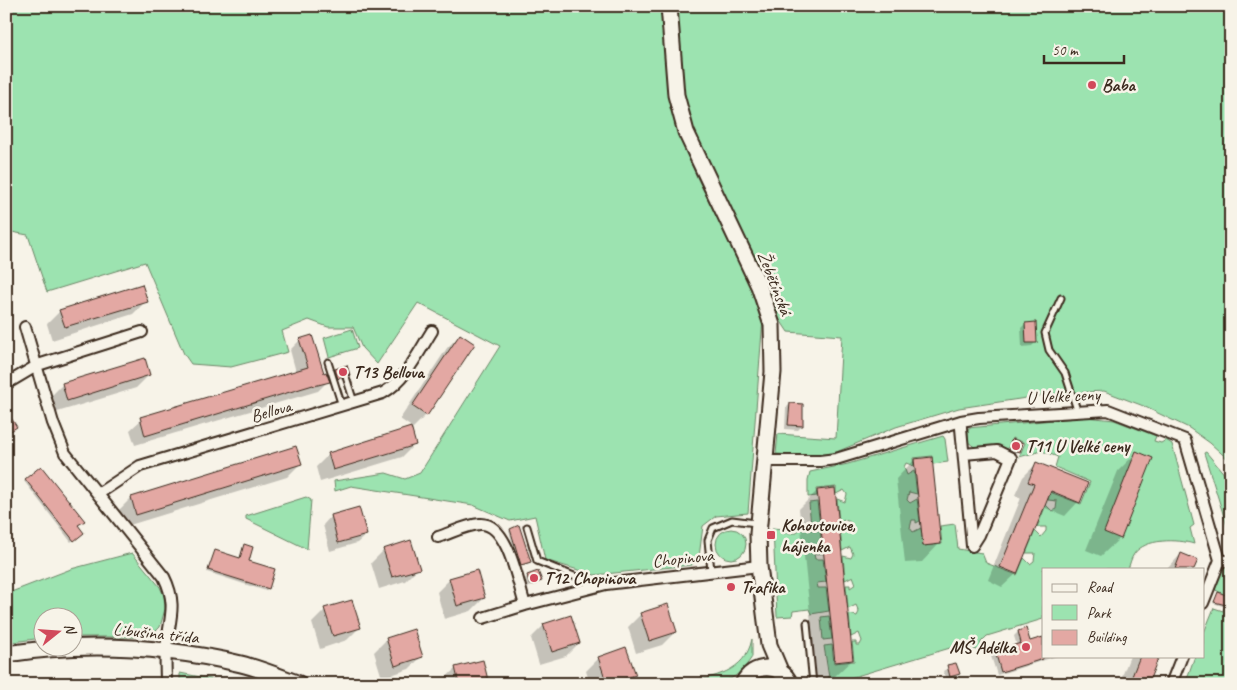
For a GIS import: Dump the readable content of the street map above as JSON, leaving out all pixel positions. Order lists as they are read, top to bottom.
{
  "streets": {
    "street": [
      "Žebětínská",
      "U Velké ceny",
      "Bellova",
      "Chopinova",
      "Libušina třída"
    ]
  },
  "crossings": [
    ["Žebětínská", "U Velké ceny"],
    ["Žebětínská", "Chopinova"]
  ],
  "places": {
    "other": [
      "Baba",
      "T13 Bellova",
      "T11 U Velké ceny",
      "T12 Chopinova",
      "Trafika",
      "MŠ Adélka"
    ],
    "transit": ["Kohoutovice, hájenka"]
  },
  "legend": ["Road", "Park", "Building"],
  "scale_bar": "50 m",
  "north": "right"
}
